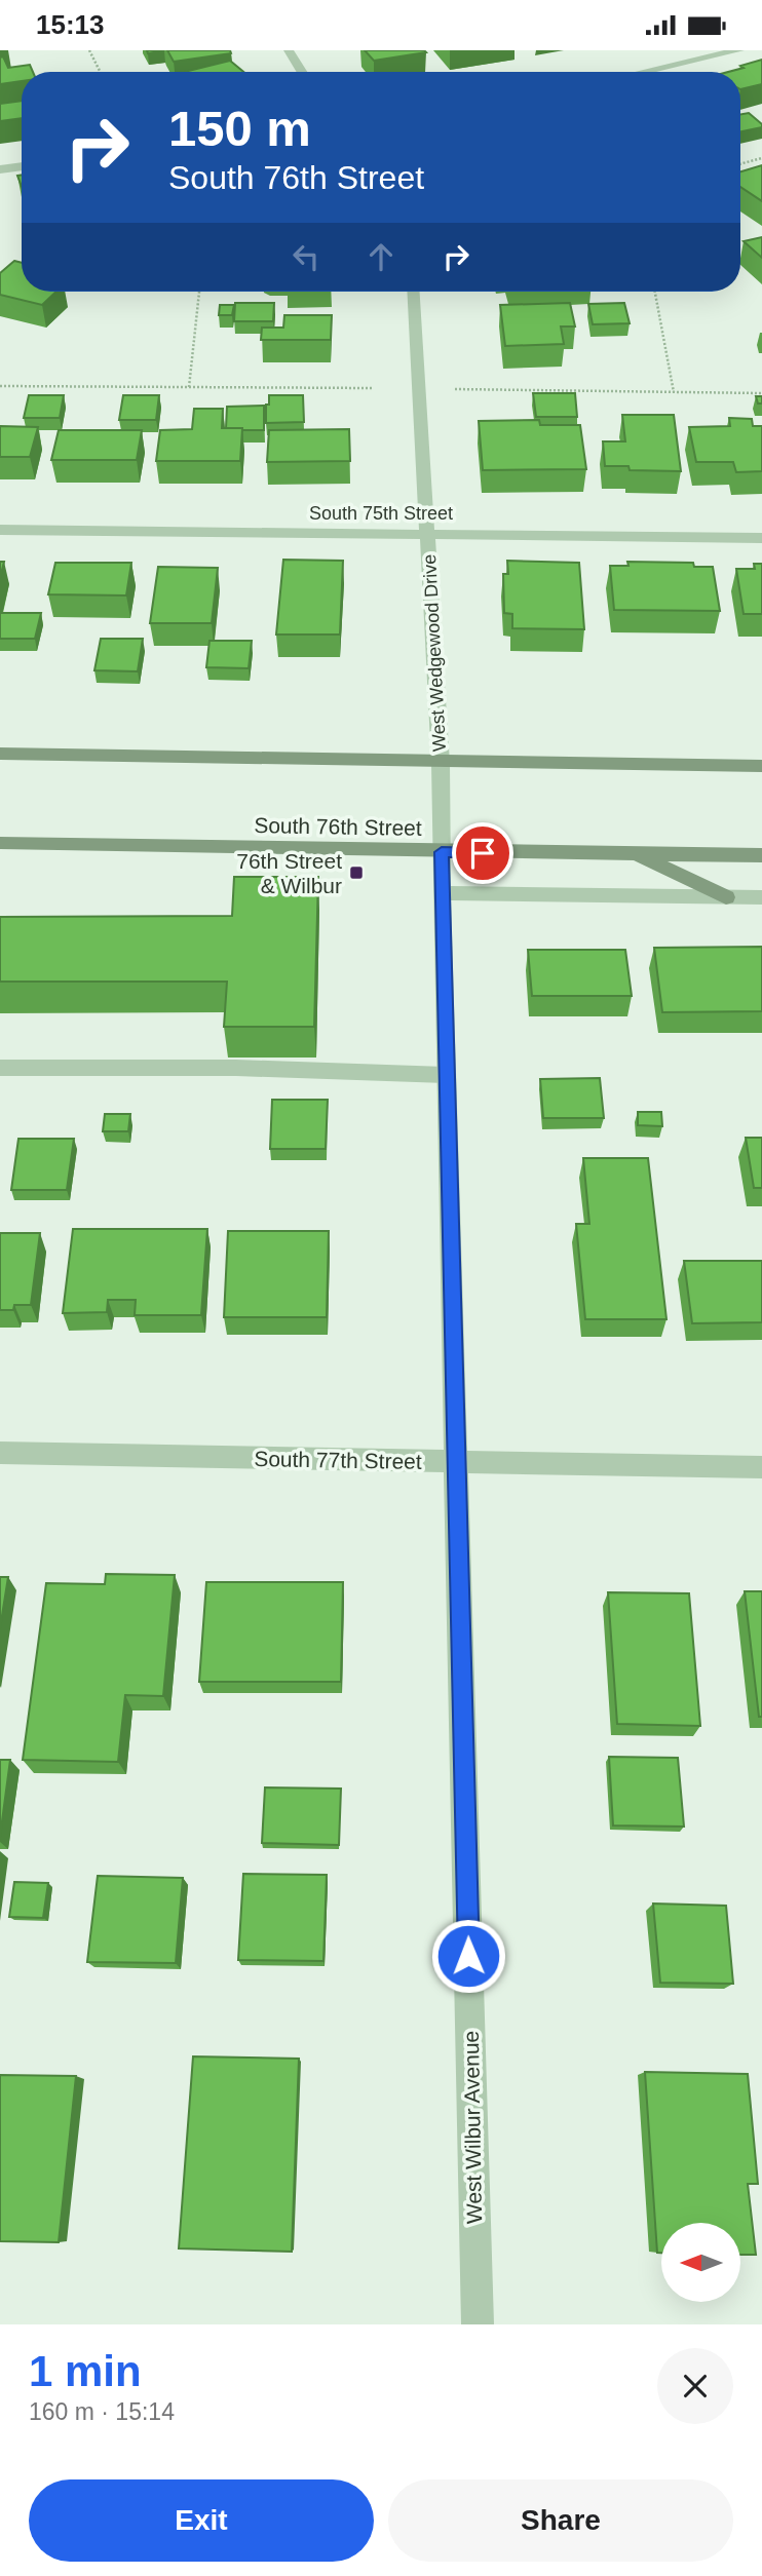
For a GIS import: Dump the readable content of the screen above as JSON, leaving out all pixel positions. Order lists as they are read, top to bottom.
{
  "streets": {
    "main road": ["South 76th Street"],
    "street": [
      "South 75th Street",
      "West Wedgewood Drive",
      "South 77th Street",
      "West Wilbur Avenue"
    ]
  },
  "crossings": [
    ["South 75th Street", "West Wedgewood Drive"],
    ["West Wedgewood Drive", "South 76th Street"],
    ["West Wedgewood Drive", "West Wilbur Avenue"],
    ["South 76th Street", "West Wilbur Avenue"],
    ["South 77th Street", "West Wilbur Avenue"]
  ],
  "places": {
    "transit": ["76th Street & Wilbur"]
  },
  "north": "left",
  "page": {
    "status": "15:13",
    "turn": ["150 m", "South 76th Street"],
    "heading": ["1 min", "160 m · 15:14"],
    "buttons": ["Exit", "Share"]
  }
}
